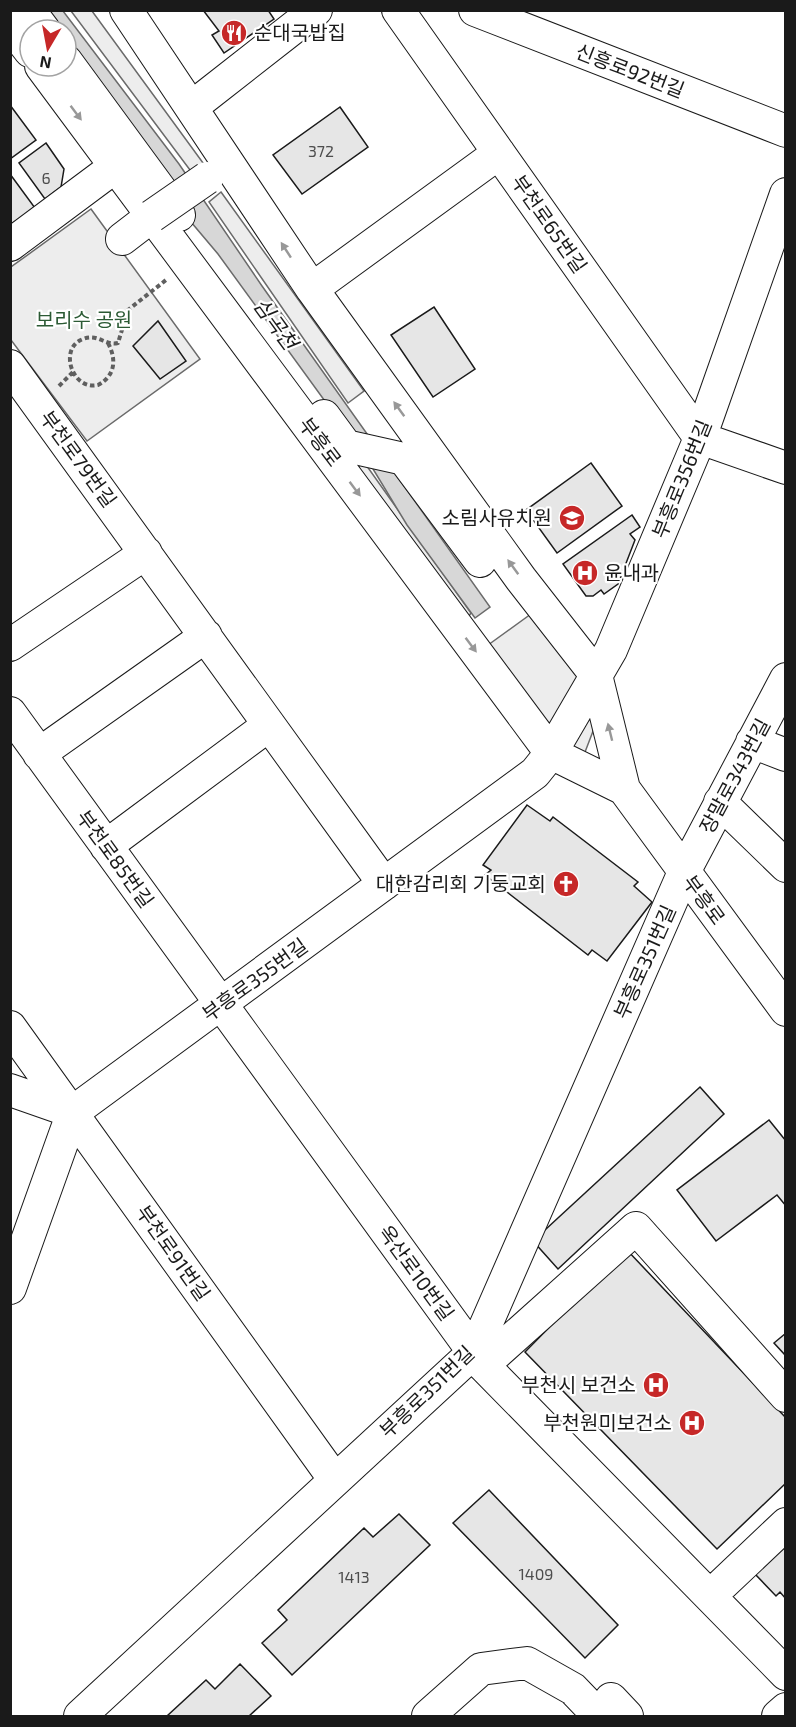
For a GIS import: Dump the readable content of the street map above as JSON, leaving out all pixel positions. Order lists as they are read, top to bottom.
{
  "streets": {
    "street": [
      "신흥로92번길",
      "부천로65번길",
      "부흥로",
      "부천로79번길",
      "부흥로356번길",
      "장말로343번길",
      "부천로85번길",
      "부흥로351번길",
      "부흥로355번길",
      "부천로91번길",
      "옥산로10번길"
    ]
  },
  "crossings": [
    ["부천로65번길", "부흥로356번길"],
    ["부흥로", "부흥로356번길"],
    ["부흥로", "장말로343번길"],
    ["부흥로", "부흥로351번길"],
    ["부흥로", "부흥로355번길"],
    ["부천로79번길", "부흥로355번길"],
    ["부흥로356번길", "부흥로355번길"],
    ["장말로343번길", "부흥로351번길"],
    ["부천로85번길", "부흥로355번길"],
    ["부천로85번길", "옥산로10번길"],
    ["부흥로351번길", "부천로91번길"],
    ["부흥로351번길", "옥산로10번길"],
    ["부흥로355번길", "부천로91번길"],
    ["부흥로355번길", "옥산로10번길"]
  ],
  "water": ["심곡천"],
  "parks": ["보리수 공원"],
  "places": {
    "restaurant": ["순대국밥집"],
    "school or university": ["소림사유치원"],
    "hospital": ["윤내과", "부천시 보건소", "부천원미보건소"],
    "church": ["대한감리회 기둥교회"]
  },
  "house_numbers": [
    "372",
    "6",
    "1409",
    "1413"
  ],
  "north": "bottom"
}
